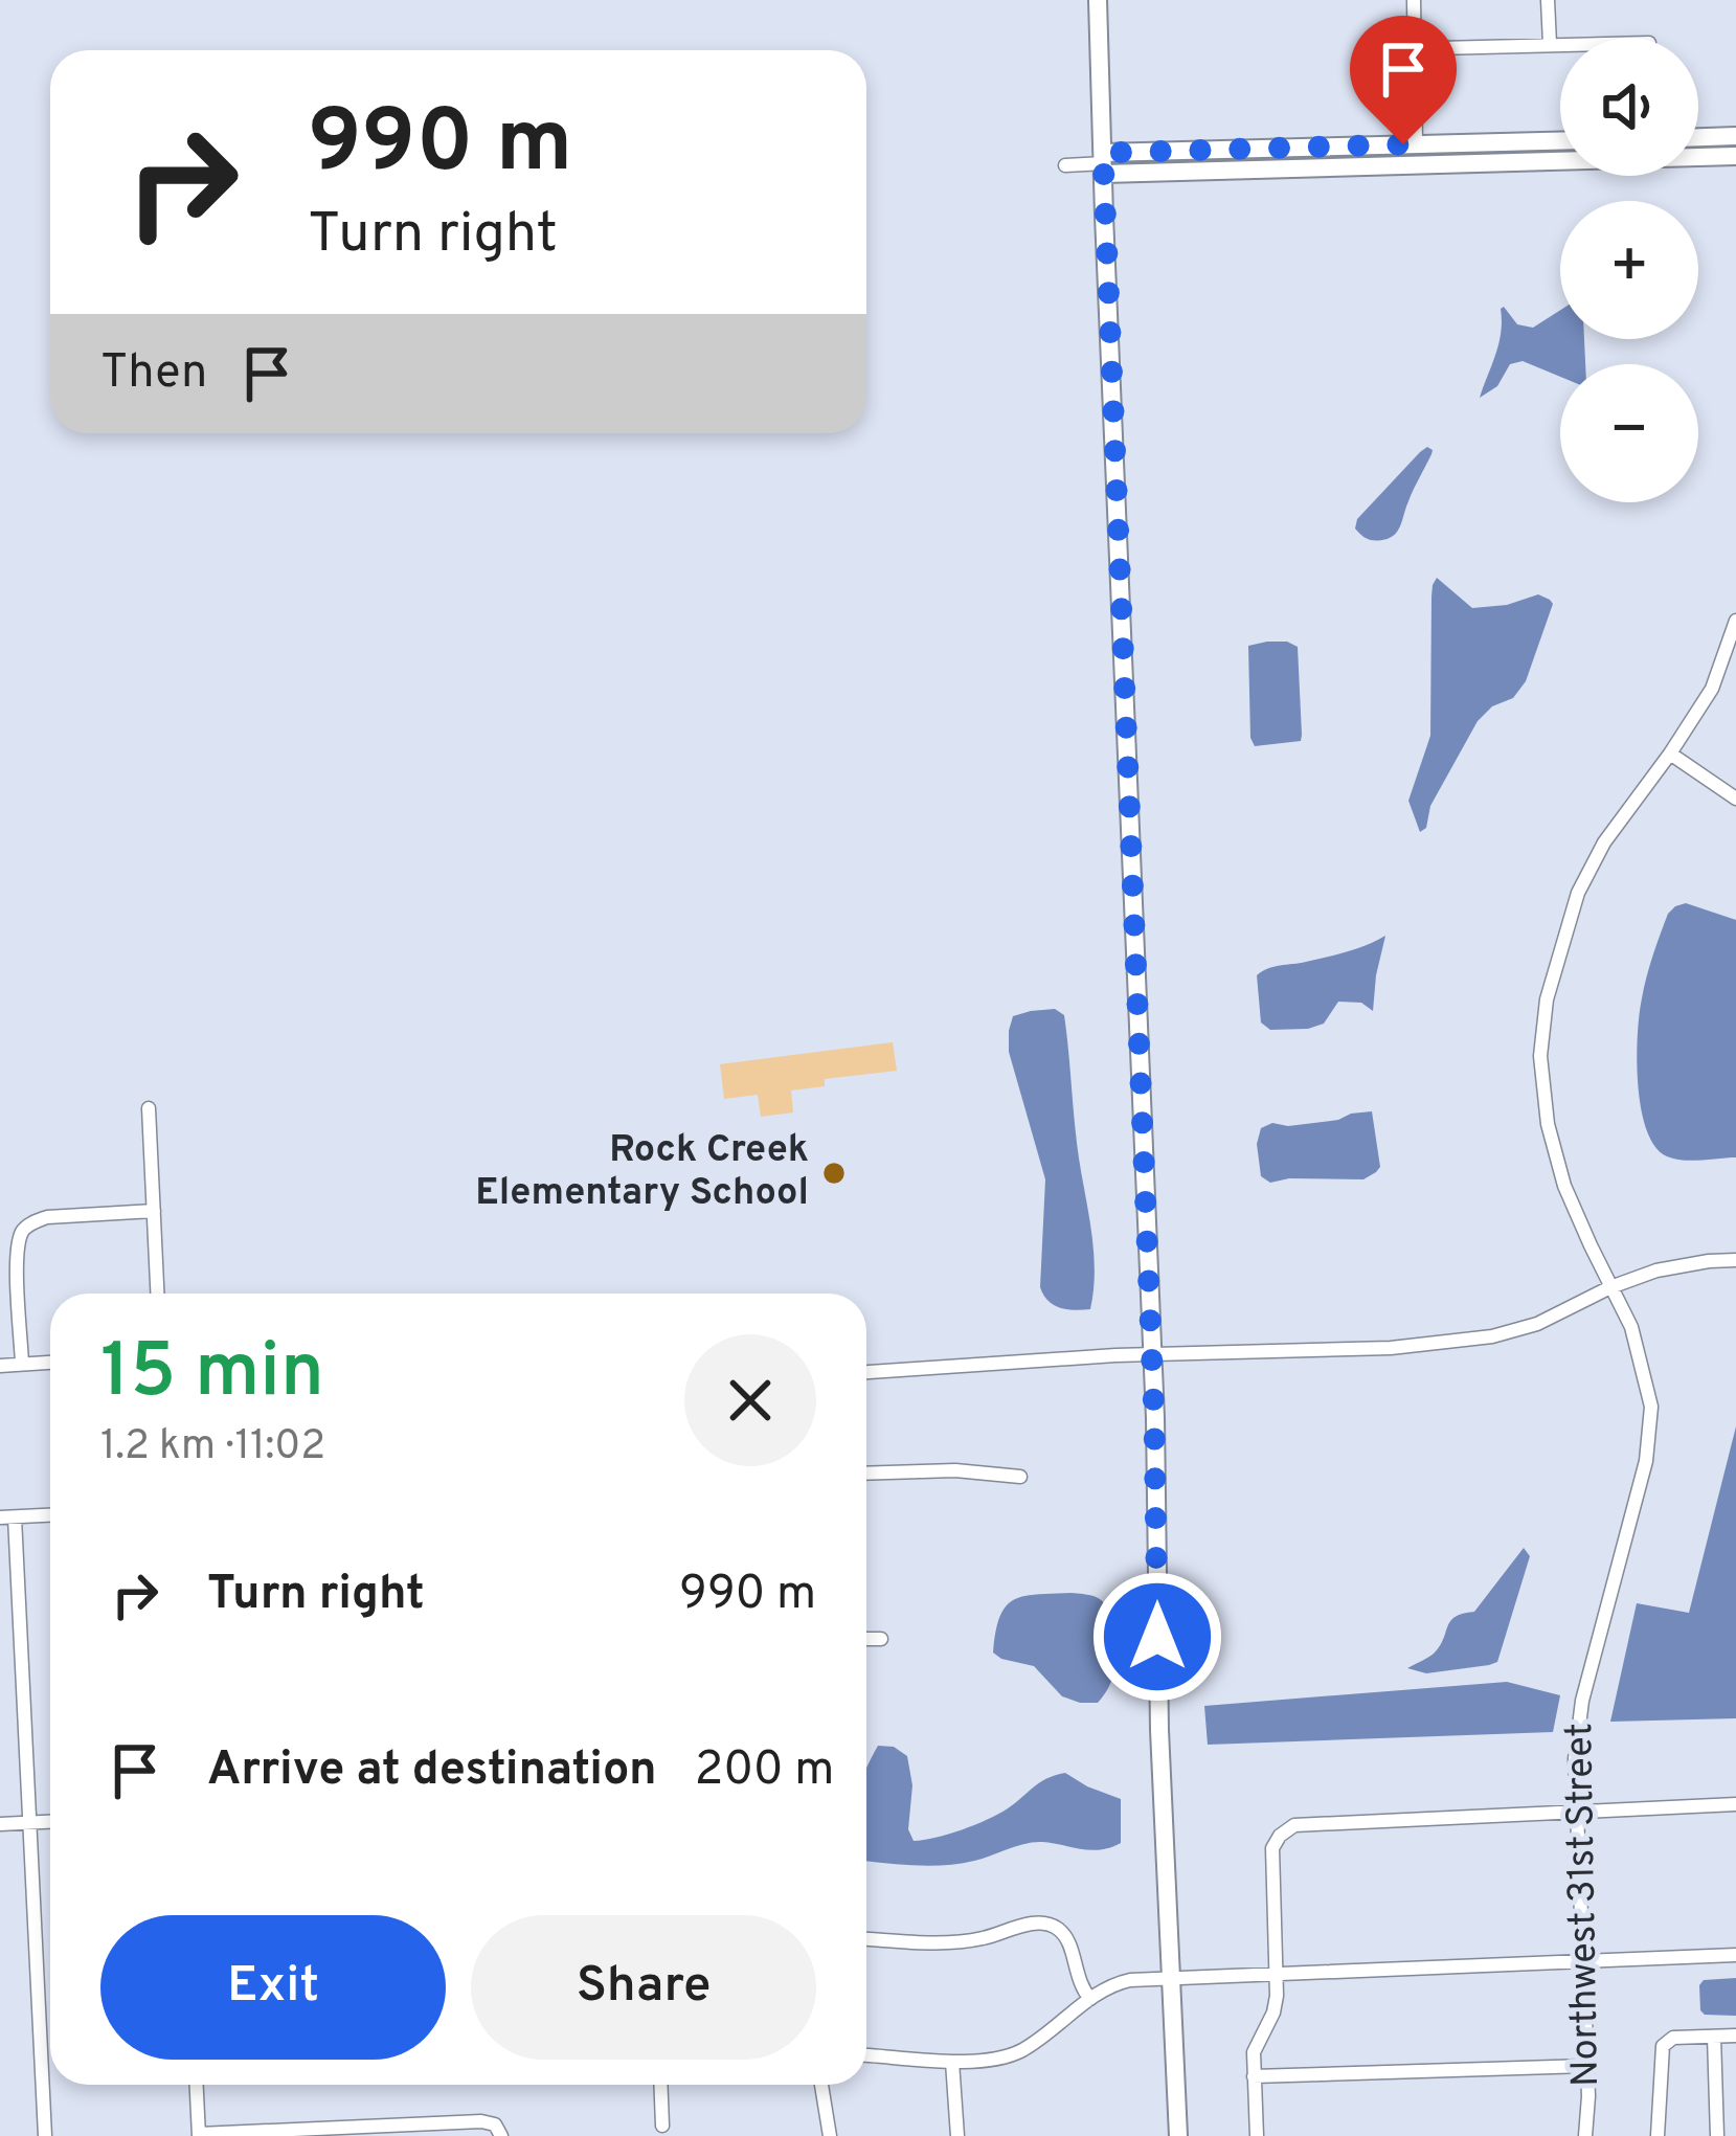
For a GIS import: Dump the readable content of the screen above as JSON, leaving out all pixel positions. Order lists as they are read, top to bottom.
{
  "streets": {
    "street": ["Northwest 31st Street"]
  },
  "places": ["Rock Creek Elementary School"],
  "page": {
    "map_buttons": ["+", "−"],
    "turn": ["990 m", "Turn right"],
    "then": "Then",
    "heading": ["15 min", "1.2 km · 11:02"],
    "list": [
      {
        "name": "Turn right",
        "value": "990 m"
      },
      {
        "name": "Arrive at destination",
        "value": "200 m"
      }
    ],
    "buttons": ["Exit", "Share"]
  }
}
